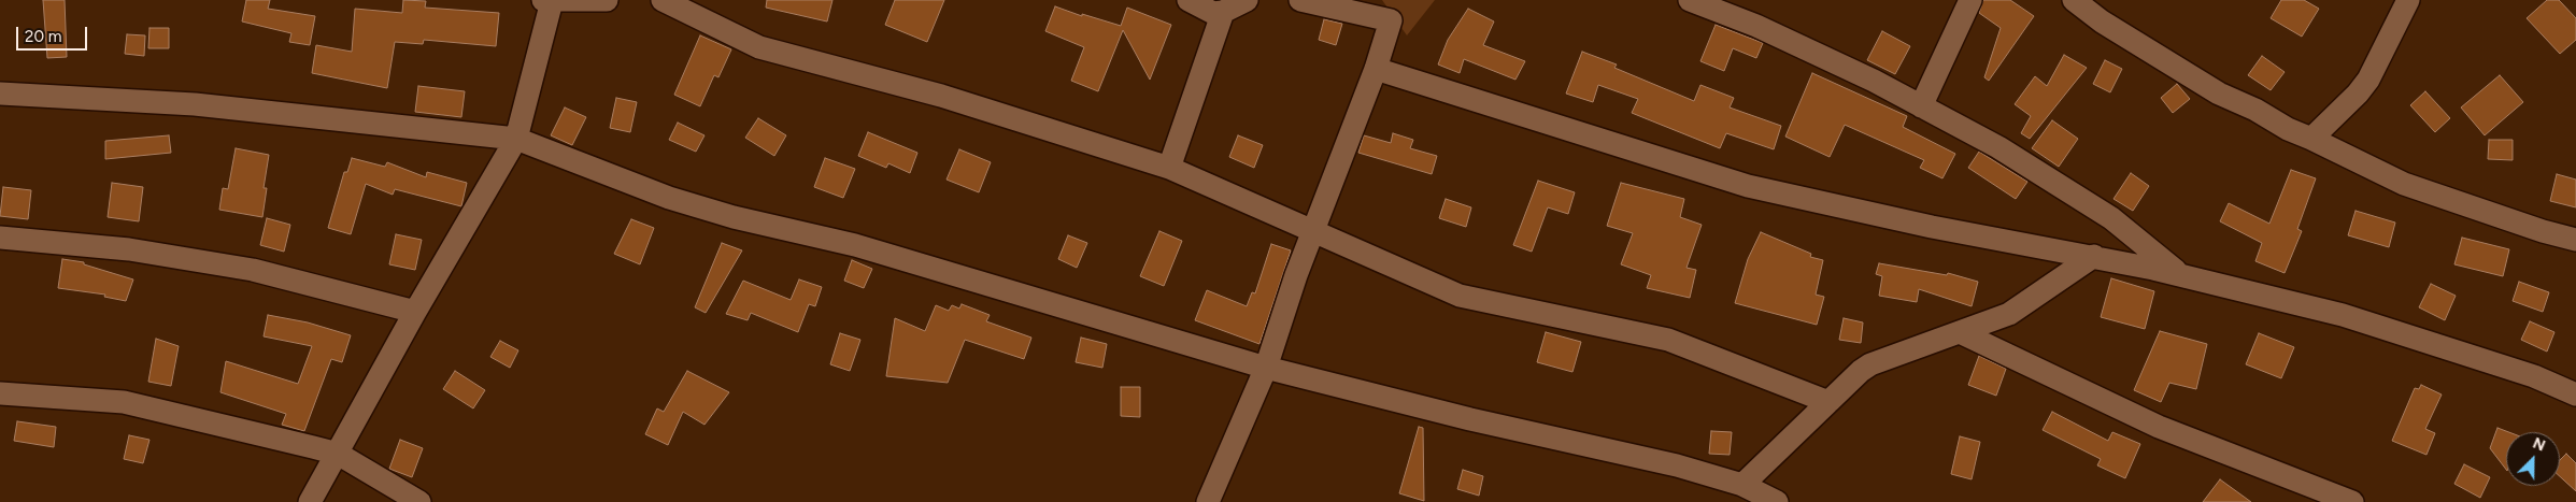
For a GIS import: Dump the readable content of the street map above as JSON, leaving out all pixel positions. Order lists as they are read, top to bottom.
{
  "scale_bar": "20 m",
  "north": "top right"
}
